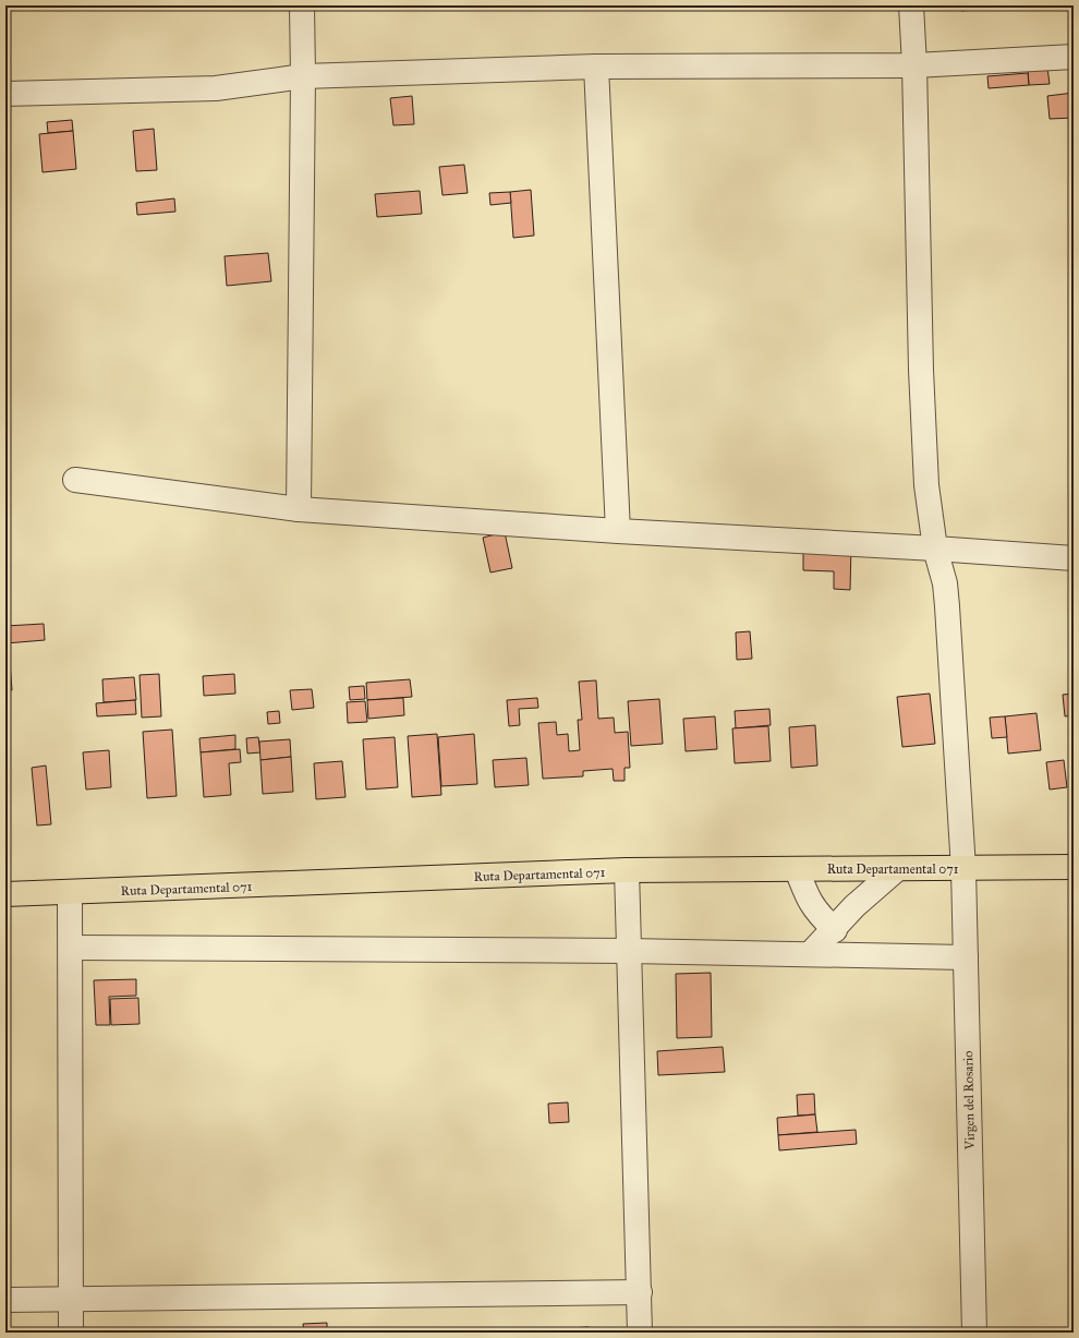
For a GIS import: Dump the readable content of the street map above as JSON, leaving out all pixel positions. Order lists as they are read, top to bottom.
{
  "streets": {
    "main road": ["Ruta Departamental 071"],
    "street": ["Virgen del Rosario"]
  },
  "crossings": [
    ["Ruta Departamental 071", "Virgen del Rosario"]
  ]
}
